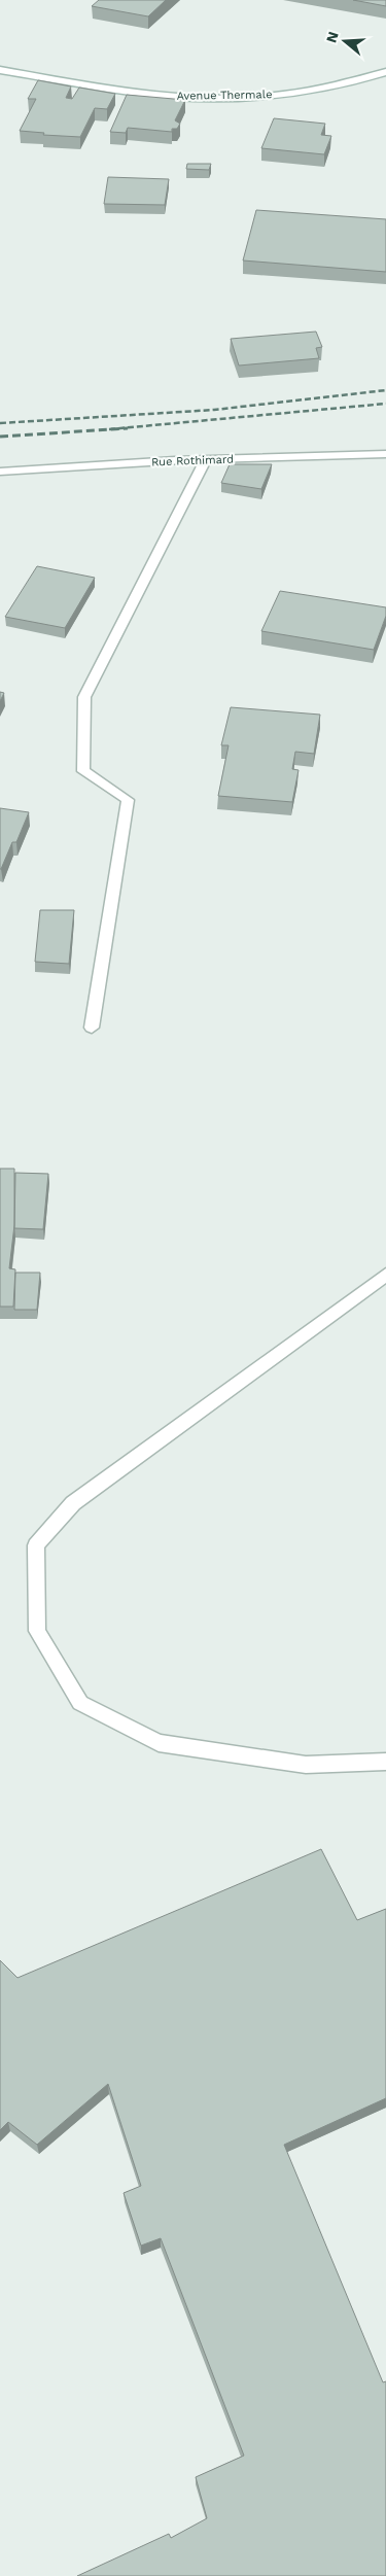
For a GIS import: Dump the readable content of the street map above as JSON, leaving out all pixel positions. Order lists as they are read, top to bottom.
{
  "streets": {
    "street": ["Avenue Thermale", "Rue Rothimard"]
  },
  "north": "left"
}
